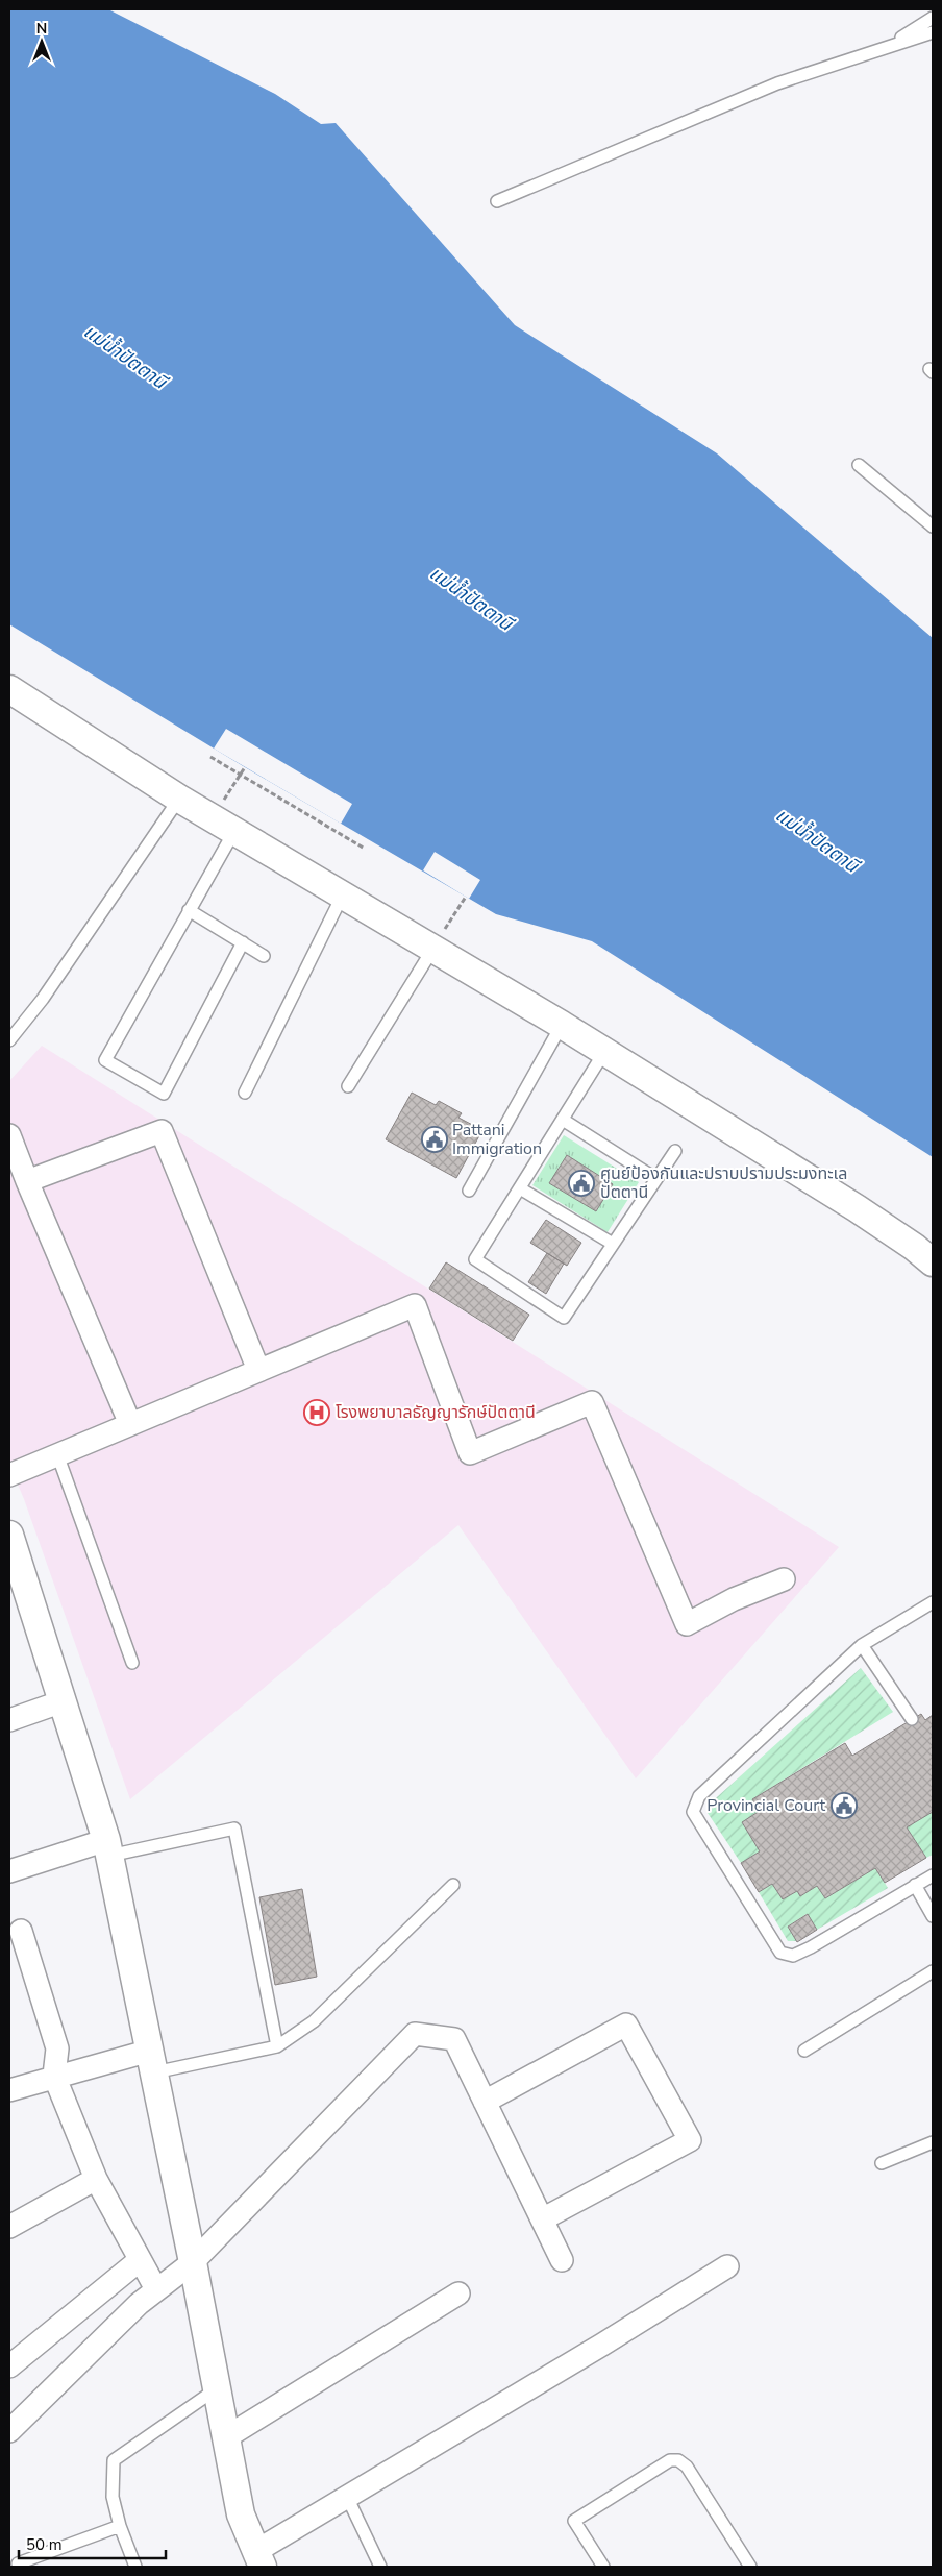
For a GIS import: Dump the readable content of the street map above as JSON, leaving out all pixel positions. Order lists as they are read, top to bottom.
{
  "water": ["แม่น้ำปัตตานี"],
  "places": {
    "public building": ["Pattani Immigration", "ศูนย์ป้องกันและปราบปรามประมงทะเล ปัตตานี", "Provincial Court"],
    "hospital": ["โรงพยาบาลธัญญารักษ์ปัตตานี"]
  },
  "scale_bar": "50 m",
  "north": "top"
}
